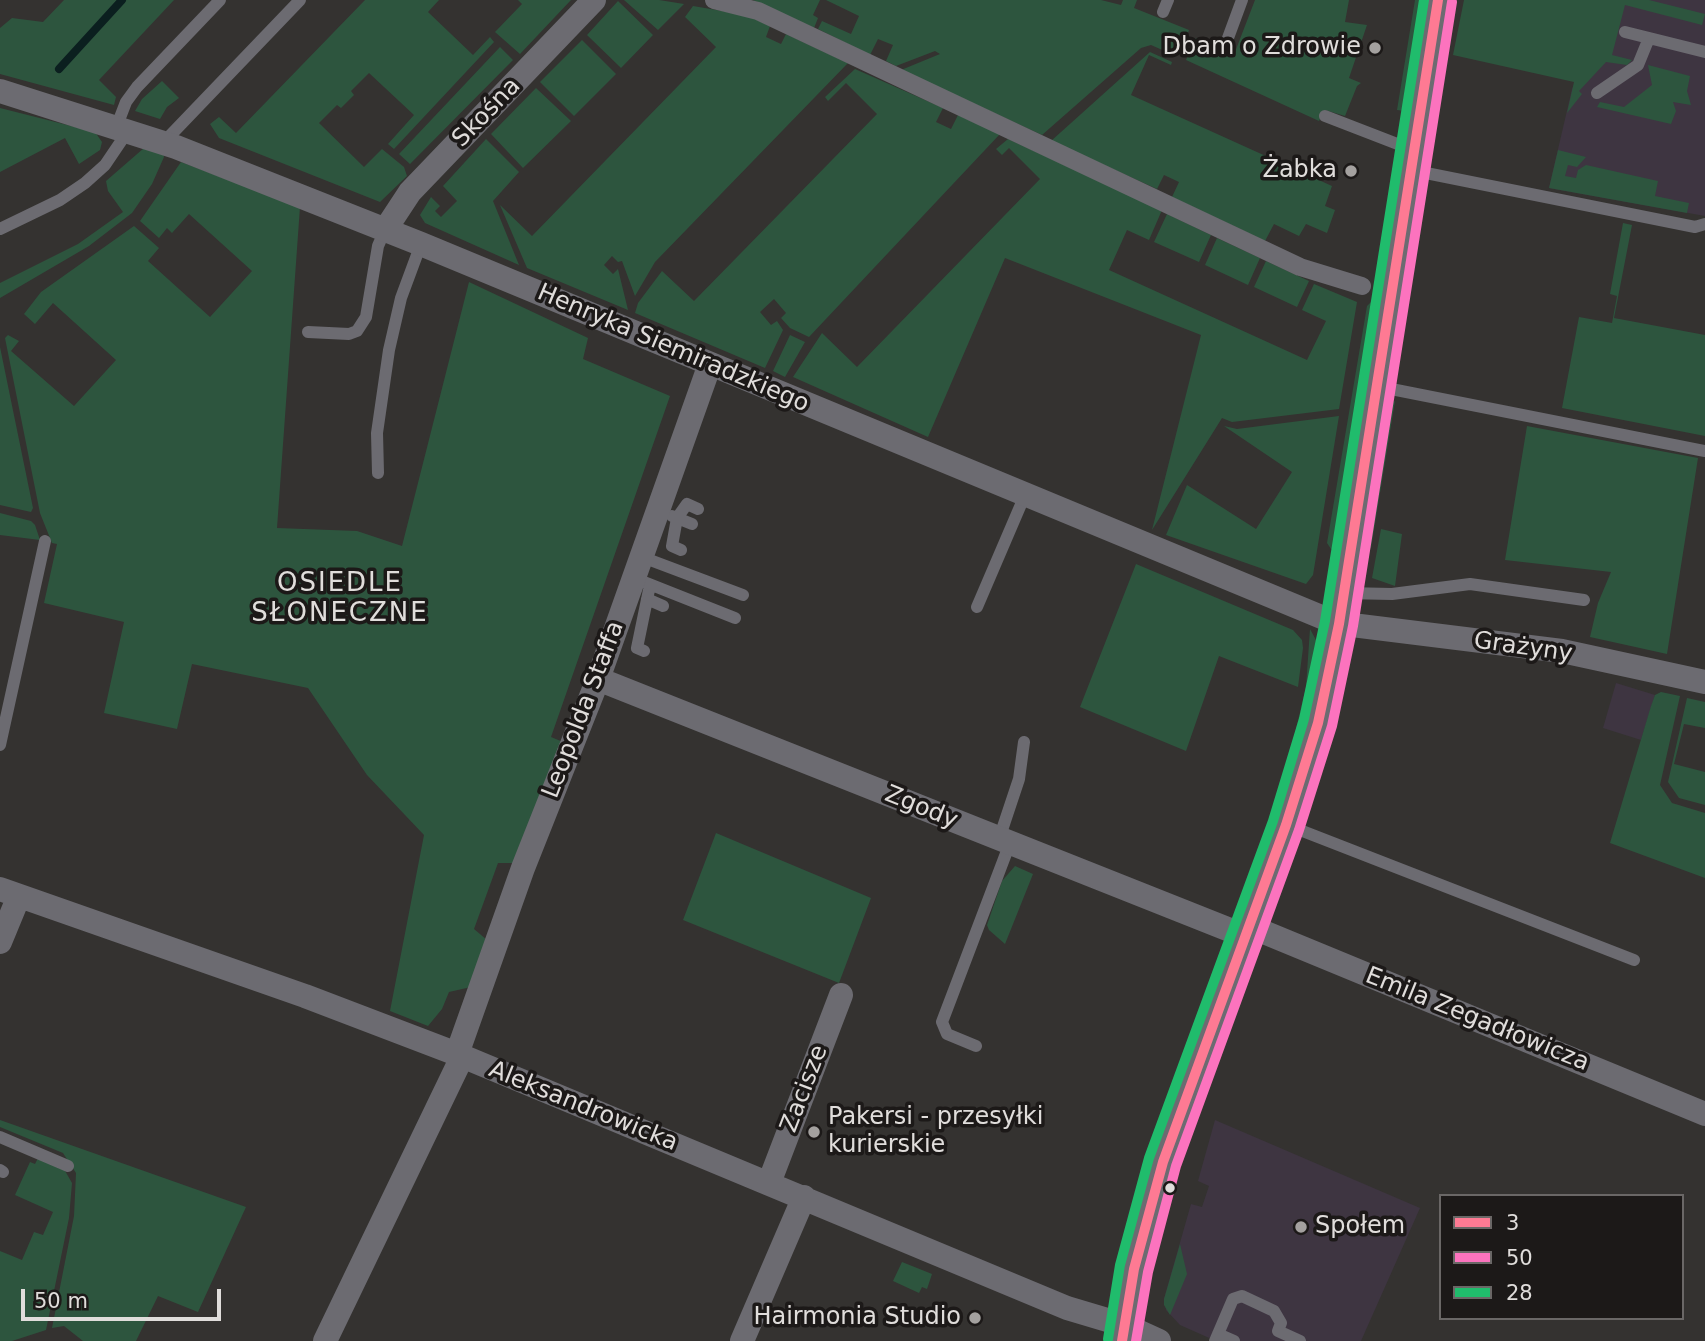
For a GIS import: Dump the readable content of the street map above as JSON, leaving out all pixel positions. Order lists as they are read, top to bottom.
{
  "streets": {
    "street": [
      "Skośna",
      "Henryka Siemiradzkiego",
      "Grażyny",
      "Leopolda Staffa",
      "Zgody",
      "Emila Zegadłowicza",
      "Zacisze",
      "Aleksandrowicka"
    ]
  },
  "crossings": [
    ["Skośna", "Henryka Siemiradzkiego"],
    ["Henryka Siemiradzkiego", "Grażyny"],
    ["Henryka Siemiradzkiego", "Leopolda Staffa"],
    ["Leopolda Staffa", "Zgody"],
    ["Leopolda Staffa", "Aleksandrowicka"],
    ["Zgody", "Emila Zegadłowicza"],
    ["Zacisze", "Aleksandrowicka"]
  ],
  "districts": ["OSIEDLE SŁONECZNE"],
  "places": [
    "Dbam o Zdrowie",
    "Żabka",
    "Pakersi - przesyłki kurierskie",
    "Społem",
    "Hairmonia Studio"
  ],
  "lines": ["transit line 3", "transit line 28", "transit line 50"],
  "legend": ["3", "50", "28"],
  "scale_bar": "50 m"
}
